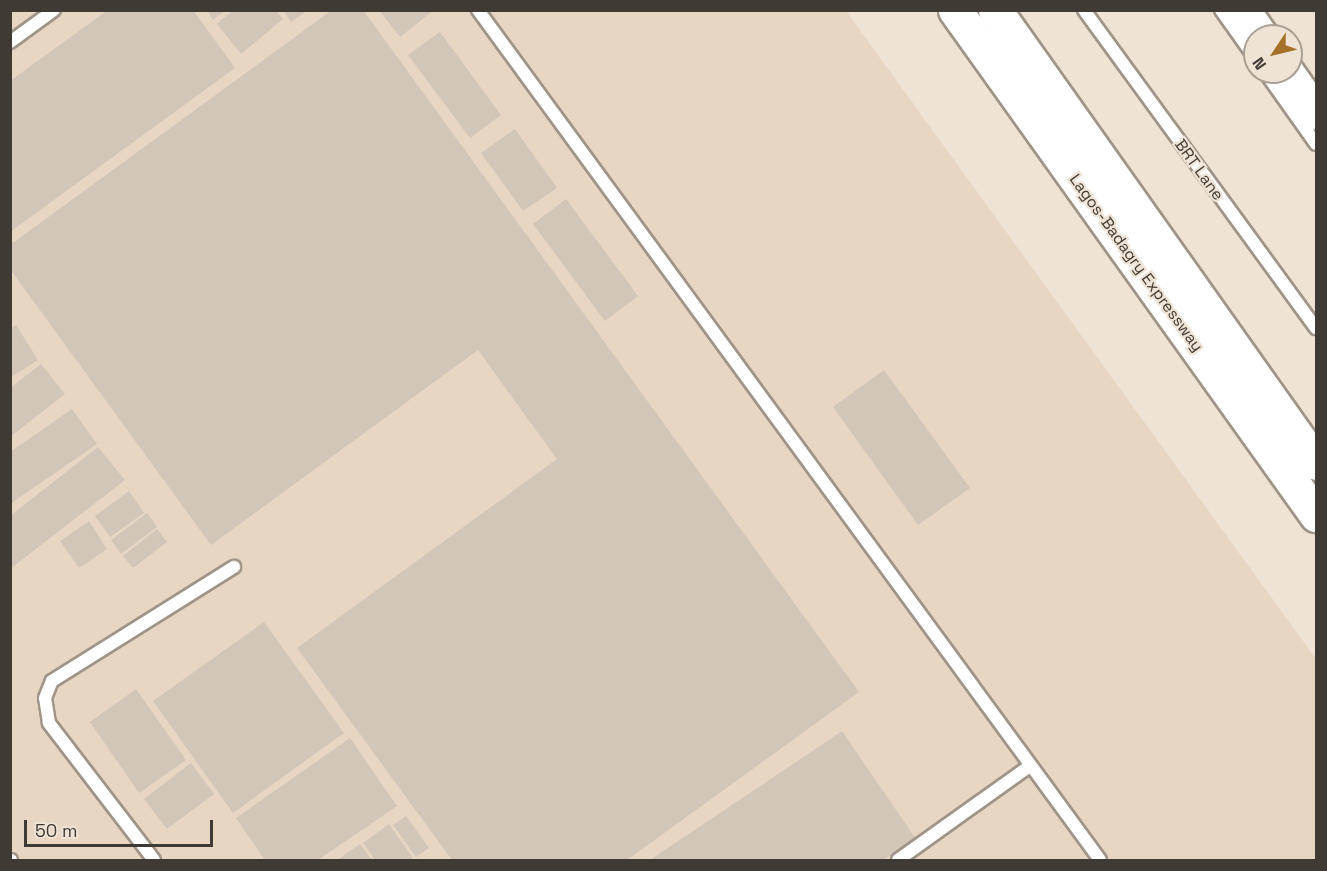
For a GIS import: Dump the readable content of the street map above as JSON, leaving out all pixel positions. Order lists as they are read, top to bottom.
{
  "streets": {
    "main road": ["Lagos-Badagry Expressway"],
    "lane": ["BRT Lane"]
  },
  "scale_bar": "50 m",
  "north": "bottom left"
}
